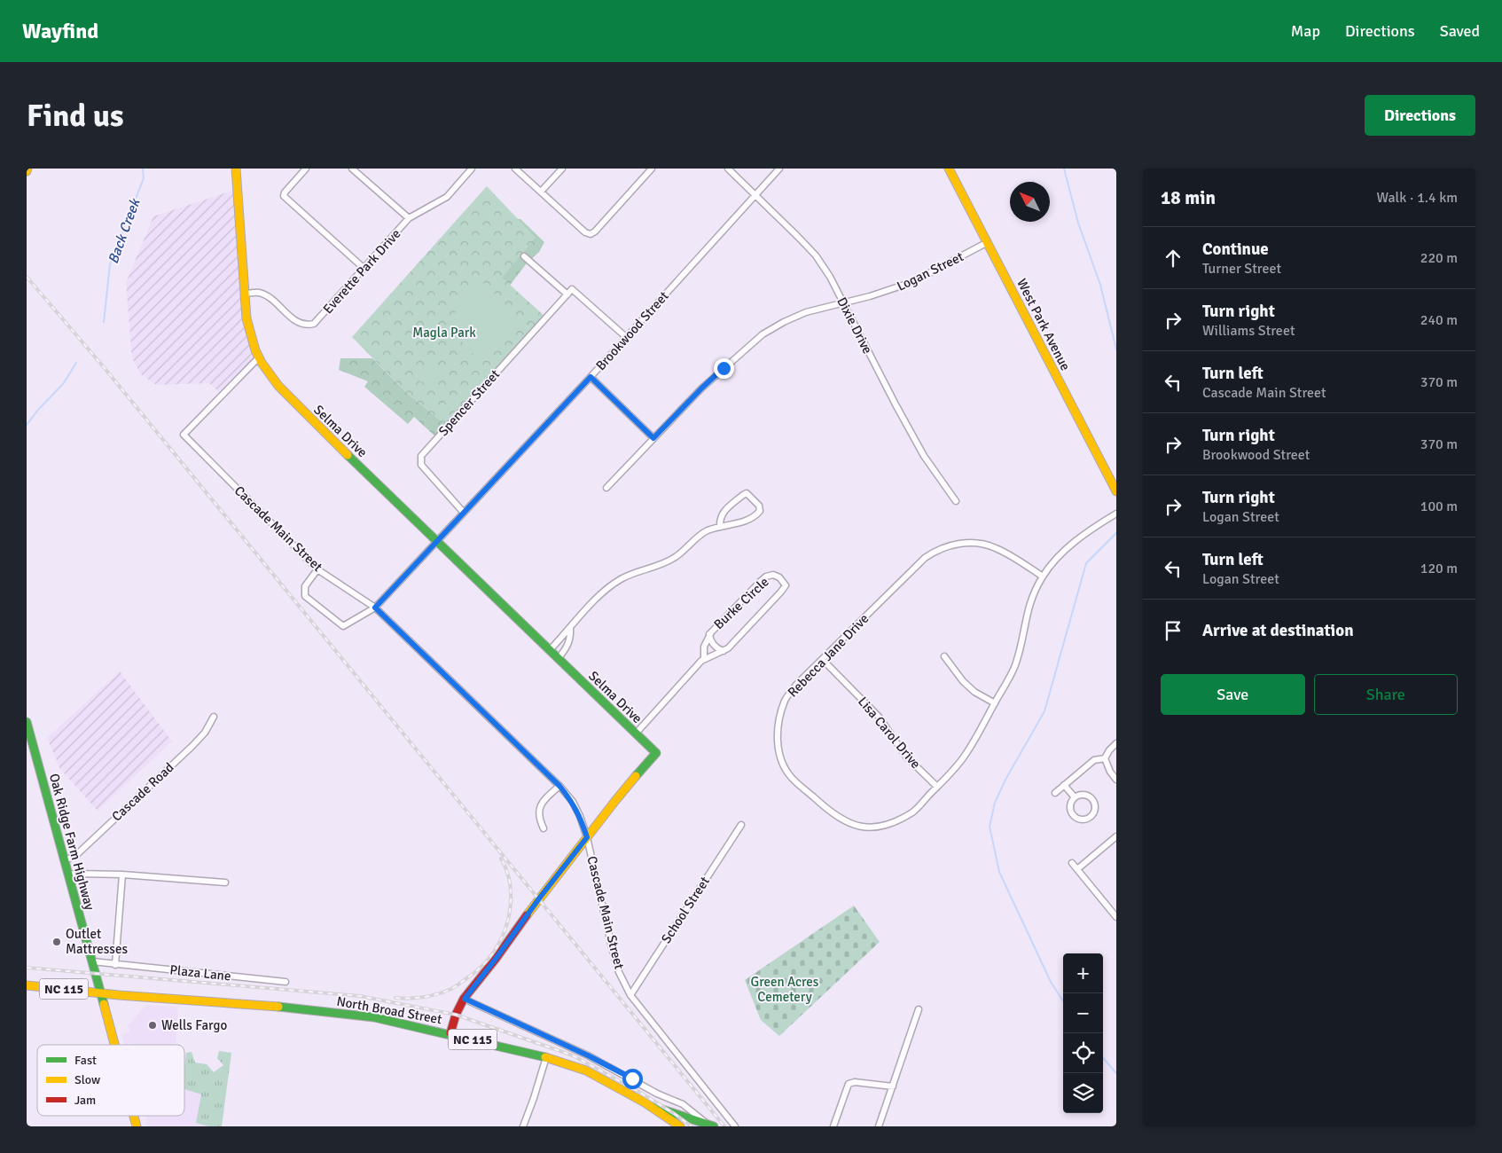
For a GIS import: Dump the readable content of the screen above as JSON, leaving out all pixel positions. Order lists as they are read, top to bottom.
{
  "streets": {
    "main road": [
      "West Park Avenue",
      "Selma Drive",
      "Oak Ridge Farm Highway",
      "NC 115",
      "North Broad Street"
    ],
    "street": [
      "Everette Park Drive",
      "Logan Street",
      "Dixie Drive",
      "Brookwood Street",
      "Spencer Street",
      "Cascade Main Street",
      "Burke Circle",
      "Rebecca Jane Drive",
      "Lisa Carol Drive",
      "Cascade Road",
      "School Street",
      "Plaza Lane"
    ]
  },
  "crossings": [
    ["Everette Park Drive", "Selma Drive"],
    ["Logan Street", "West Park Avenue"],
    ["Logan Street", "Dixie Drive"],
    ["Dixie Drive", "Brookwood Street"],
    ["Brookwood Street", "Spencer Street"],
    ["Brookwood Street", "Selma Drive"],
    ["Brookwood Street", "Cascade Main Street"],
    ["Selma Drive", "Cascade Main Street"],
    ["Selma Drive", "Burke Circle"],
    ["Cascade Main Street", "School Street"],
    ["Rebecca Jane Drive", "Lisa Carol Drive"],
    ["Cascade Road", "Oak Ridge Farm Highway"],
    ["Oak Ridge Farm Highway", "Plaza Lane"],
    ["Oak Ridge Farm Highway", "NC 115"],
    ["Oak Ridge Farm Highway", "North Broad Street"],
    ["NC 115", "North Broad Street"]
  ],
  "water": ["Back Creek"],
  "parks": ["Magla Park", "Green Acres Cemetery"],
  "places": ["Outlet Mattresses", "Wells Fargo"],
  "legend": ["Fast", "Slow", "Jam"],
  "north": "top left",
  "page": {
    "header": "Wayfind",
    "nav": ["Map", "Directions", "Saved"],
    "buttons": [
      "Directions",
      ["Save", "Share"]
    ],
    "title": "Find us",
    "heading": ["18 min", "Walk · 1.4 km"],
    "list": [
      ["Continue", "Turner Street", "220 m"],
      ["Turn right", "Williams Street", "240 m"],
      ["Turn left", "Cascade Main Street", "370 m"],
      ["Turn right", "Brookwood Street", "370 m"],
      ["Turn right", "Logan Street", "100 m"],
      ["Turn left", "Logan Street", "120 m"],
      "Arrive at destination"
    ],
    "map_buttons": ["+", "−"]
  }
}
